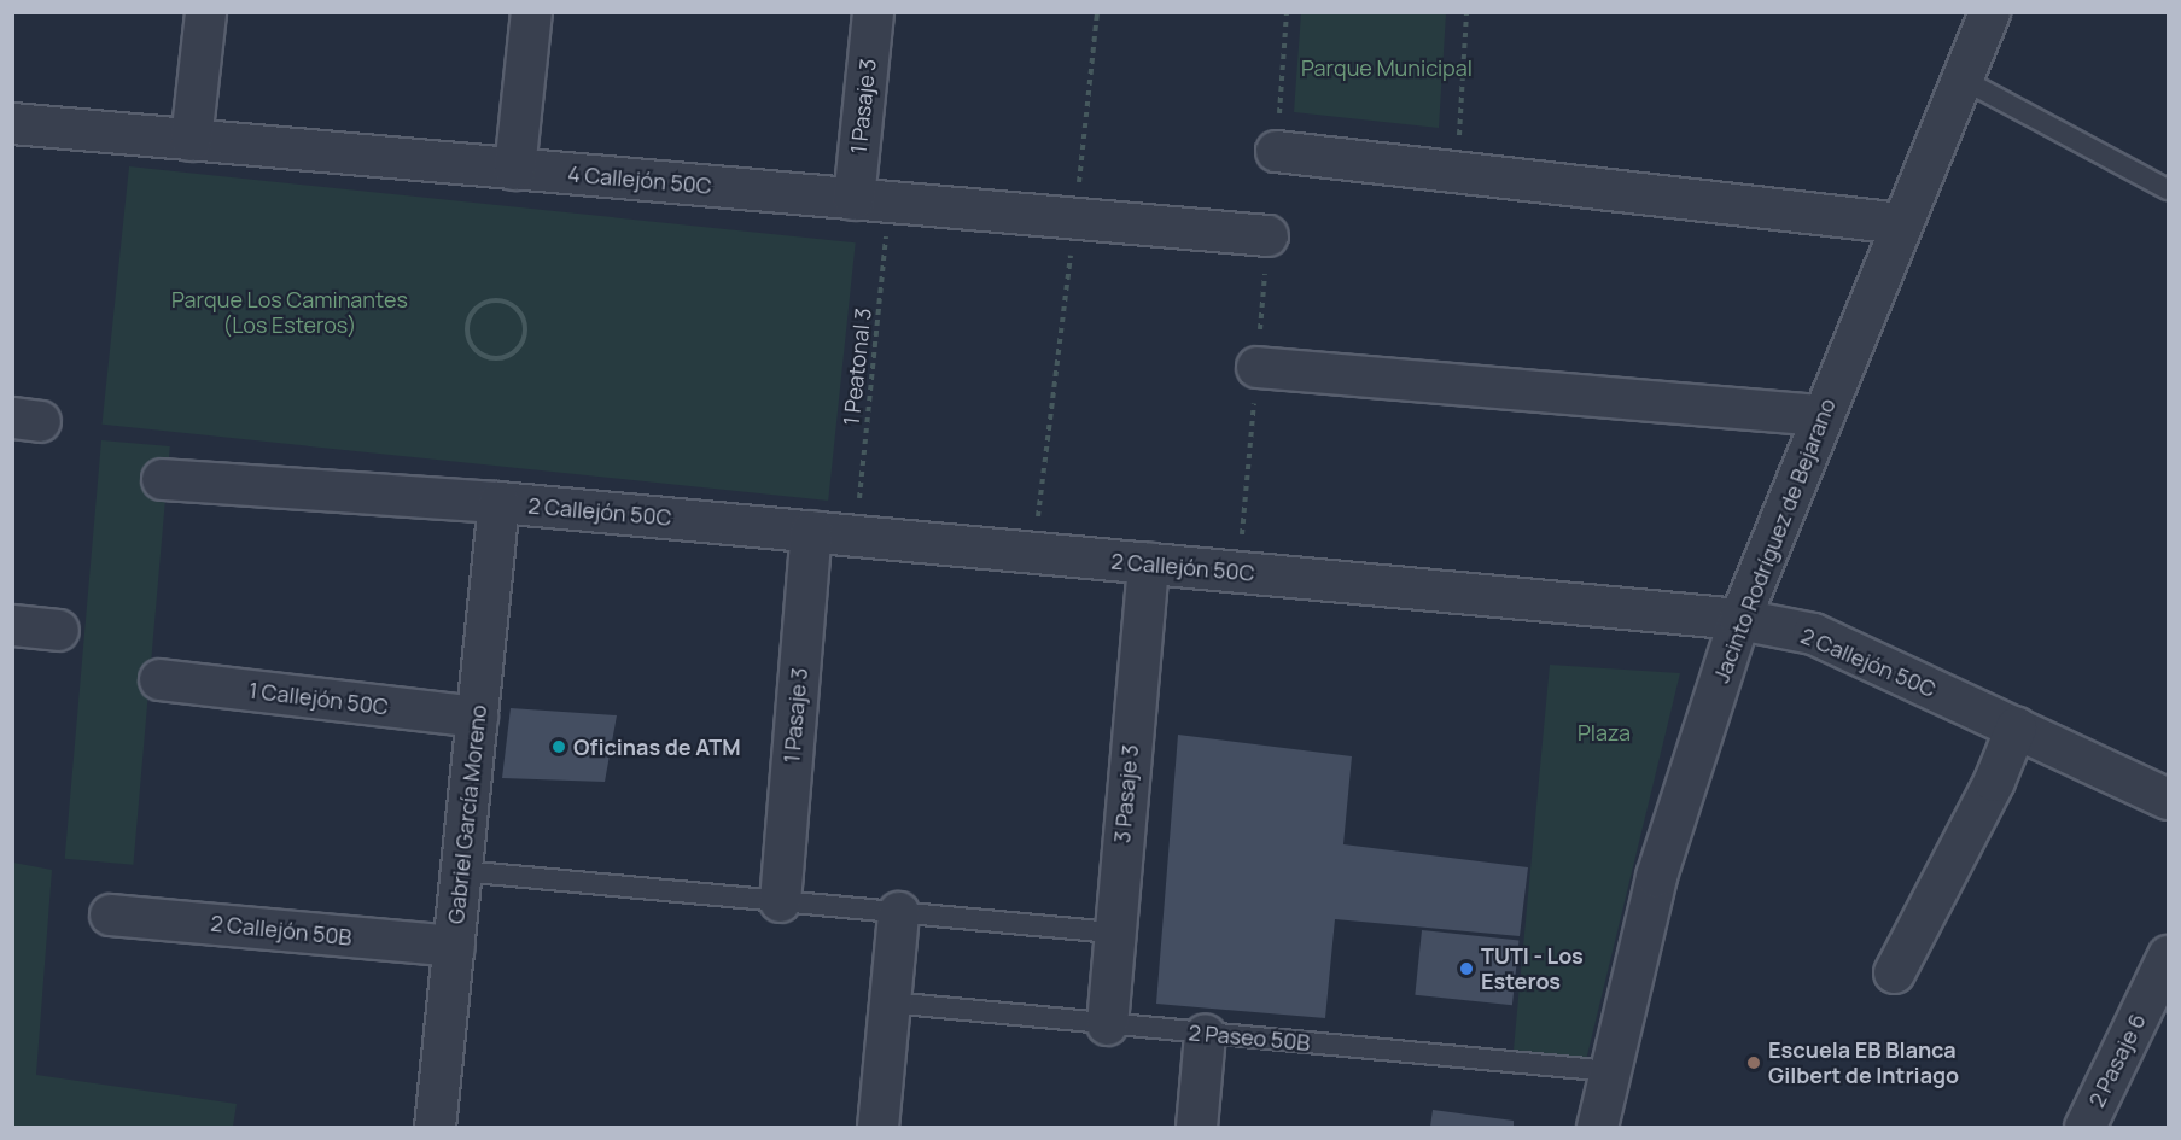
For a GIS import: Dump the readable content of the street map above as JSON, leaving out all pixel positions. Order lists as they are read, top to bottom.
{
  "streets": {
    "street": [
      "1 Pasaje 3",
      "4 Callejón 50C",
      "2 Callejón 50C",
      "Jacinto Rodríguez de Bejarano",
      "1 Callejón 50C",
      "3 Pasaje 3",
      "Gabriel García Moreno",
      "2 Callejón 50B",
      "2 Pasaje 6"
    ],
    "lane": ["2 Paseo 50B"],
    "path": ["1 Peatonal 3"]
  },
  "crossings": [
    ["1 Pasaje 3", "4 Callejón 50C"],
    ["1 Pasaje 3", "1 Peatonal 3"],
    ["1 Pasaje 3", "2 Callejón 50C"],
    ["4 Callejón 50C", "1 Peatonal 3"],
    ["1 Peatonal 3", "2 Callejón 50C"],
    ["2 Callejón 50C", "Jacinto Rodríguez de Bejarano"],
    ["2 Callejón 50C", "3 Pasaje 3"],
    ["2 Callejón 50C", "Gabriel García Moreno"],
    ["Jacinto Rodríguez de Bejarano", "2 Paseo 50B"],
    ["1 Callejón 50C", "Gabriel García Moreno"],
    ["3 Pasaje 3", "2 Paseo 50B"],
    ["Gabriel García Moreno", "2 Callejón 50B"]
  ],
  "parks": ["Parque Municipal", "Parque Los Caminantes (Los Esteros)", "Plaza"],
  "places": ["Oficinas de ATM", "TUTI - Los Esteros", "Escuela EB Blanca Gilbert de Intriago"]
}
